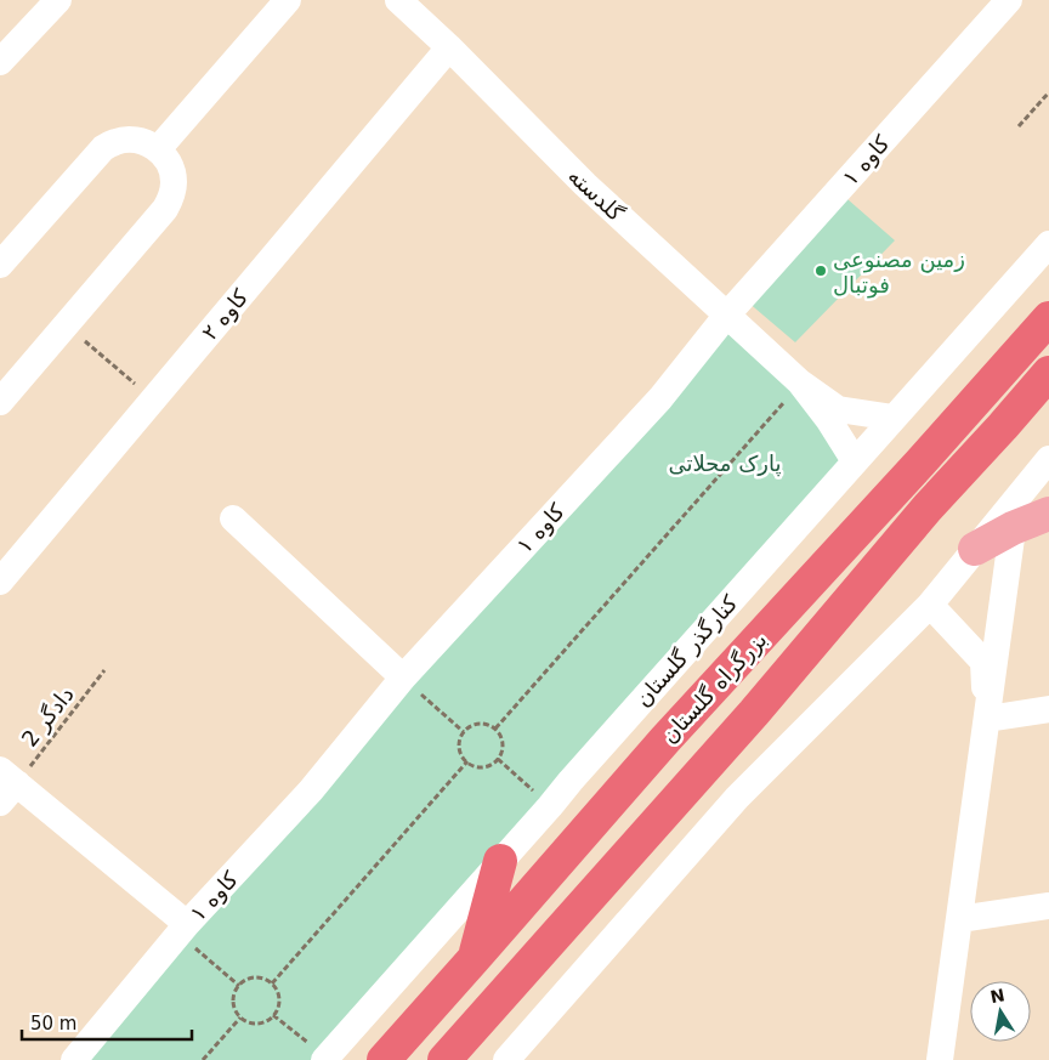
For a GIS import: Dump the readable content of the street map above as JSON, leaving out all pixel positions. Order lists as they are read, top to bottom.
{
  "streets": {
    "highway": ["بزرگراه گلستان"],
    "street": [
      "کاوه ۱",
      "گلدسته",
      "کاوه ۲",
      "کنارگذر گلستان"
    ],
    "path": ["دادگر 2"]
  },
  "crossings": [
    ["کاوه ۱", "گلدسته"],
    ["گلدسته", "کاوه ۲"]
  ],
  "parks": ["پارک محلاتی"],
  "places": ["زمین مصنوعی فوتبال"],
  "scale_bar": "50 m",
  "north": "top"
}
